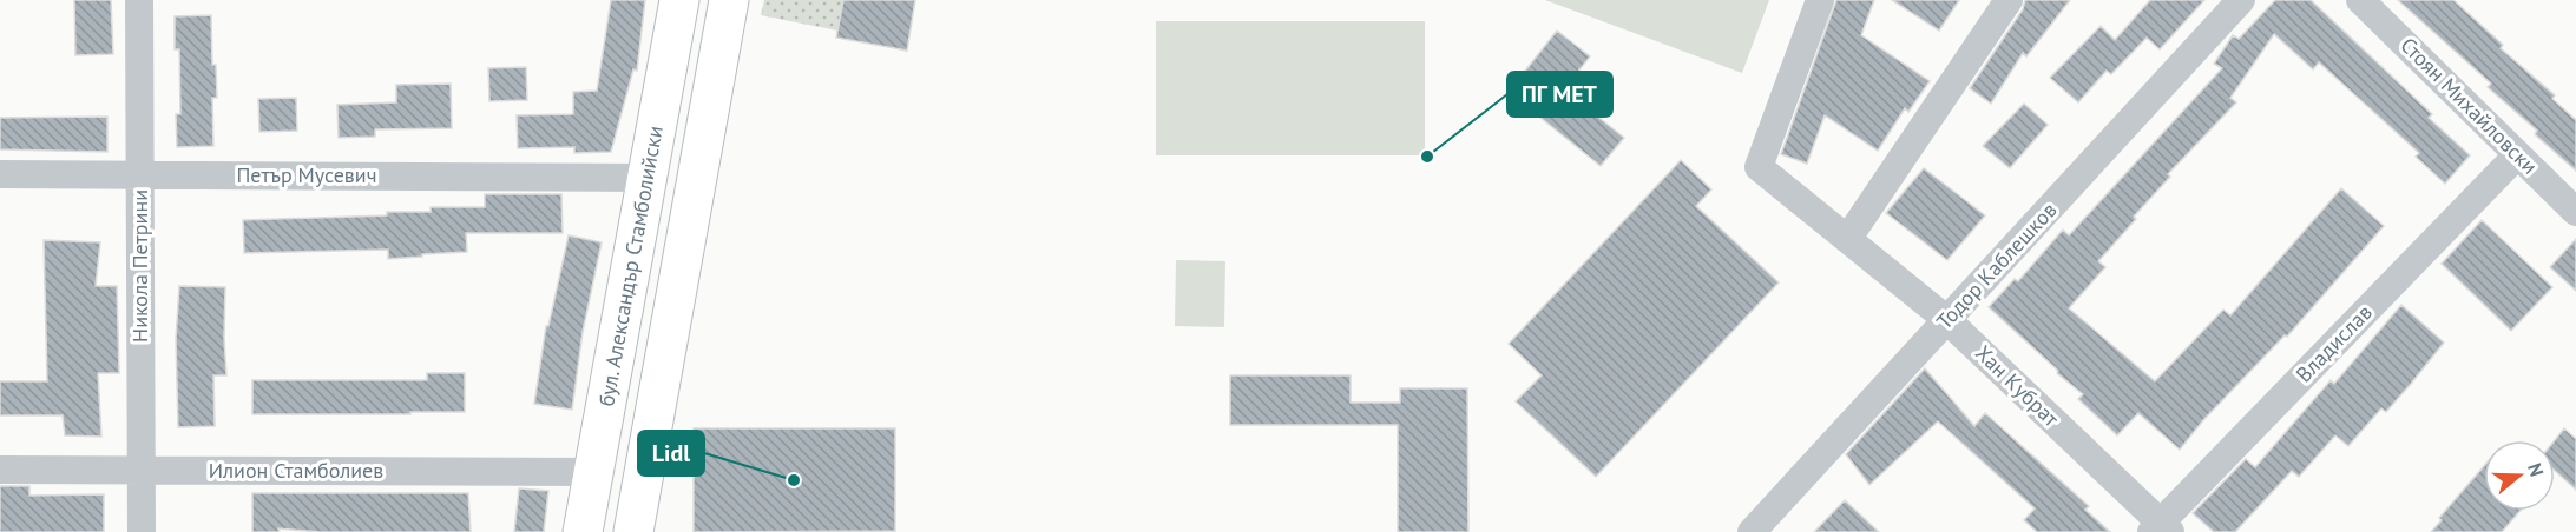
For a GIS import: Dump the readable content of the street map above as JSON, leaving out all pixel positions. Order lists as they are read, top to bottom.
{
  "streets": {
    "street": [
      "Стоян Михайловски",
      "Петър Мусевич",
      "Никола Петрини",
      "бул. Александър Стамболийски",
      "Тодор Каблешков",
      "Владислав",
      "Хан Кубрат",
      "Илион Стамболиев"
    ]
  },
  "crossings": [
    ["Стоян Михайловски", "Владислав"],
    ["Петър Мусевич", "Никола Петрини"],
    ["Петър Мусевич", "бул. Александър Стамболийски"],
    ["Никола Петрини", "Илион Стамболиев"],
    ["бул. Александър Стамболийски", "Илион Стамболиев"],
    ["Тодор Каблешков", "Хан Кубрат"],
    ["Владислав", "Хан Кубрат"]
  ],
  "places": ["ПГ МЕТ", "Lidl"],
  "north": "right"
}
